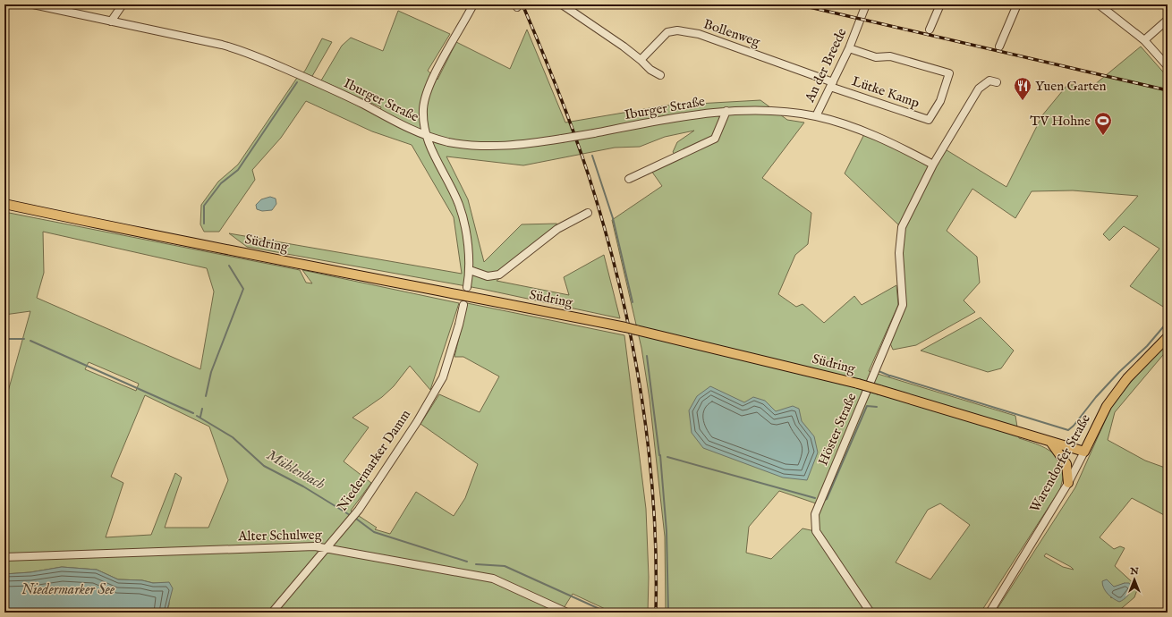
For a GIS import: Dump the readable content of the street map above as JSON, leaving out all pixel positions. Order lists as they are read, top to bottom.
{
  "streets": {
    "main road": ["Südring", "Warendorfer Straße"],
    "street": [
      "Bollenweg",
      "An der Breede",
      "Lütke Kamp",
      "Iburger Straße",
      "Höster Straße",
      "Niedermarker Damm",
      "Alter Schulweg"
    ]
  },
  "crossings": [
    ["Bollenweg", "An der Breede"],
    ["Bollenweg", "Lütke Kamp"],
    ["An der Breede", "Lütke Kamp"],
    ["An der Breede", "Iburger Straße"],
    ["Iburger Straße", "Höster Straße"],
    ["Südring", "Warendorfer Straße"],
    ["Niedermarker Damm", "Alter Schulweg"]
  ],
  "water": ["Mühlenbach", "Niedermarker See"],
  "places": {
    "restaurant": ["Yuen Garten"],
    "sports": ["TV Hohne"]
  },
  "north": "top"
}
